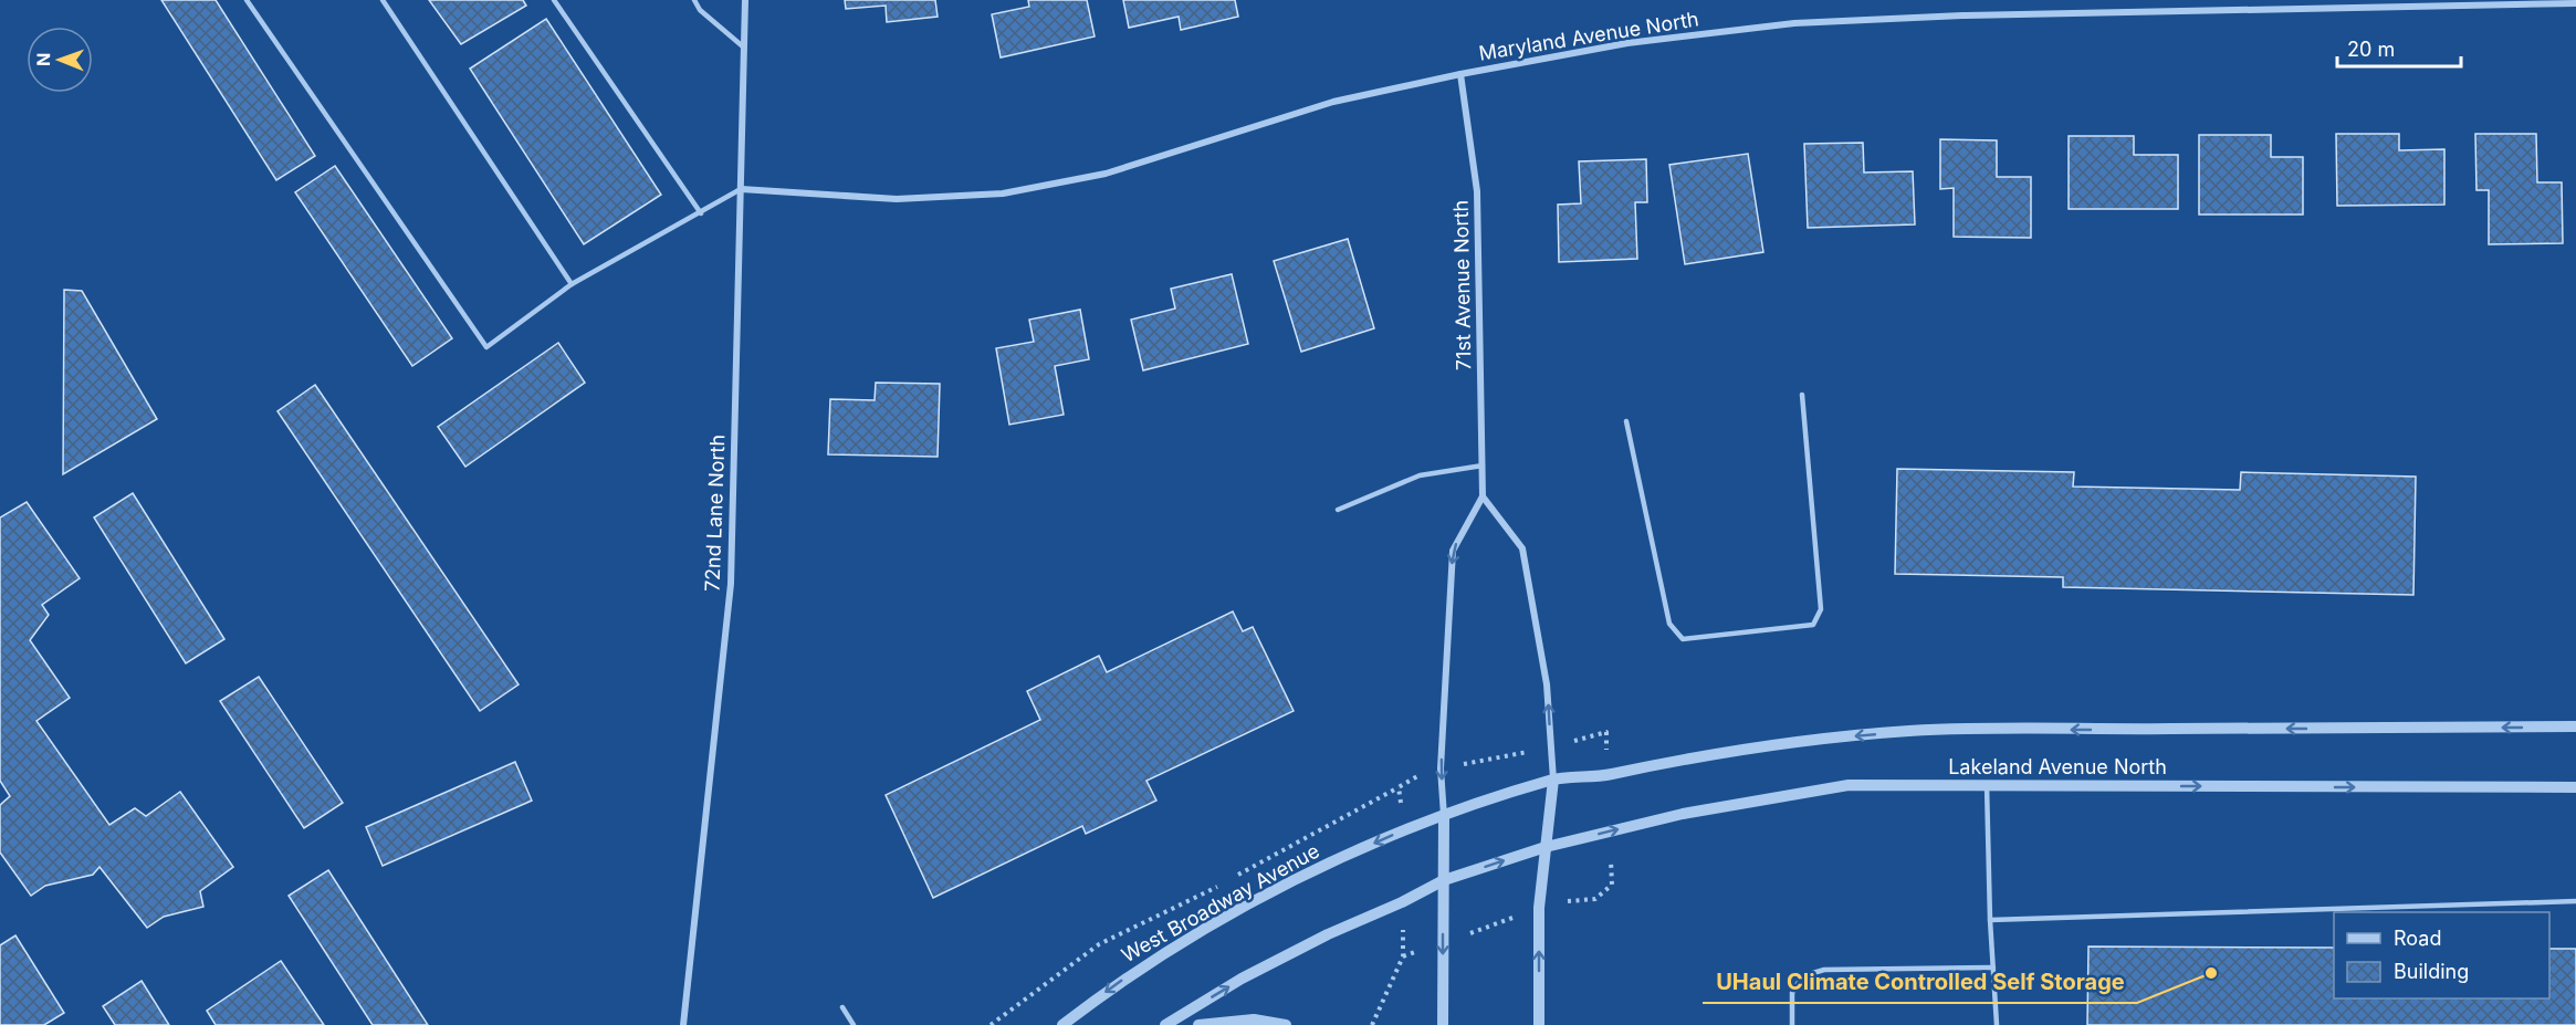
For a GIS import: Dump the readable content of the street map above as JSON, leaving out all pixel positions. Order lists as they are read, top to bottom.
{
  "streets": {
    "street": [
      "Maryland Avenue North",
      "71st Avenue North",
      "72nd Lane North",
      "Lakeland Avenue North",
      "West Broadway Avenue"
    ]
  },
  "crossings": [
    ["Maryland Avenue North", "71st Avenue North"],
    ["Maryland Avenue North", "72nd Lane North"],
    ["71st Avenue North", "West Broadway Avenue"],
    ["Lakeland Avenue North", "West Broadway Avenue"]
  ],
  "one_way": ["71st Avenue North"],
  "places": ["UHaul Climate Controlled Self Storage"],
  "legend": ["Road", "Building"],
  "scale_bar": "20 m",
  "north": "left"
}
